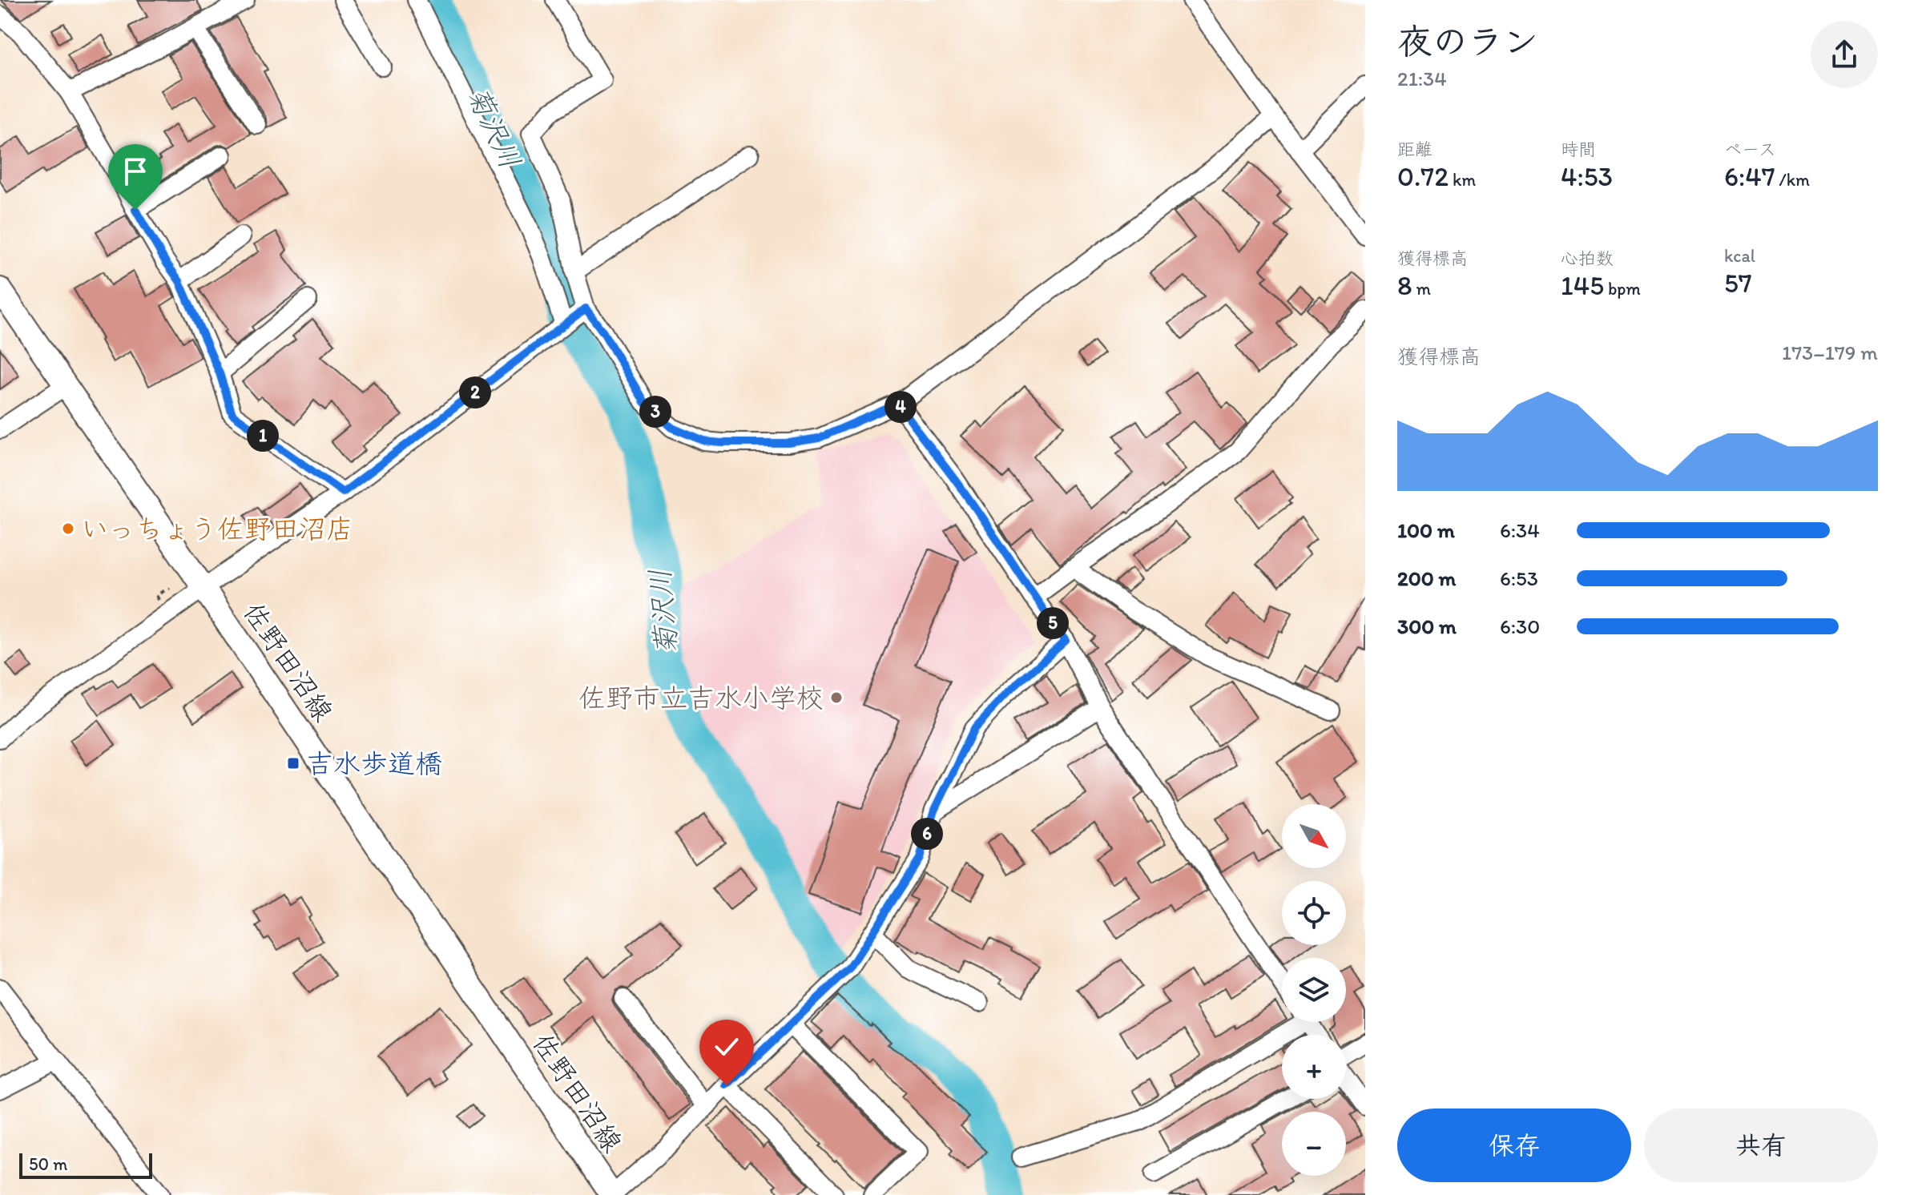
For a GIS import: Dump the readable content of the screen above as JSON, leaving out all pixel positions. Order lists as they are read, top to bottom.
{
  "streets": {
    "main road": ["佐野田沼線"]
  },
  "water": ["菊沢川"],
  "places": {
    "other": ["いっちょう佐野田沼店", "佐野市立吉水小学校"],
    "transit": ["吉水歩道橋"]
  },
  "scale_bar": "50 m",
  "north": "bottom right",
  "page": {
    "heading": ["夜のラン", "21:34"],
    "stats": [
      ["距離", "0.72 km"],
      ["時間", "4:53"],
      ["ペース", "6:47 /km"],
      ["獲得標高", "8 m"],
      ["心拍数", "145 bpm"],
      ["kcal", "57"]
    ],
    "chart": ["獲得標高", "173–179 m"],
    "pins": [
      "2",
      "4",
      "3",
      "1",
      "5",
      "6"
    ],
    "list": [
      {
        "name": "100 m",
        "note": "6:34"
      },
      {
        "name": "200 m",
        "note": "6:53"
      },
      {
        "name": "300 m",
        "note": "6:30"
      }
    ],
    "map_buttons": ["+", "−"],
    "buttons": ["保存", "共有"],
    "scale": "50 m"
  }
}
